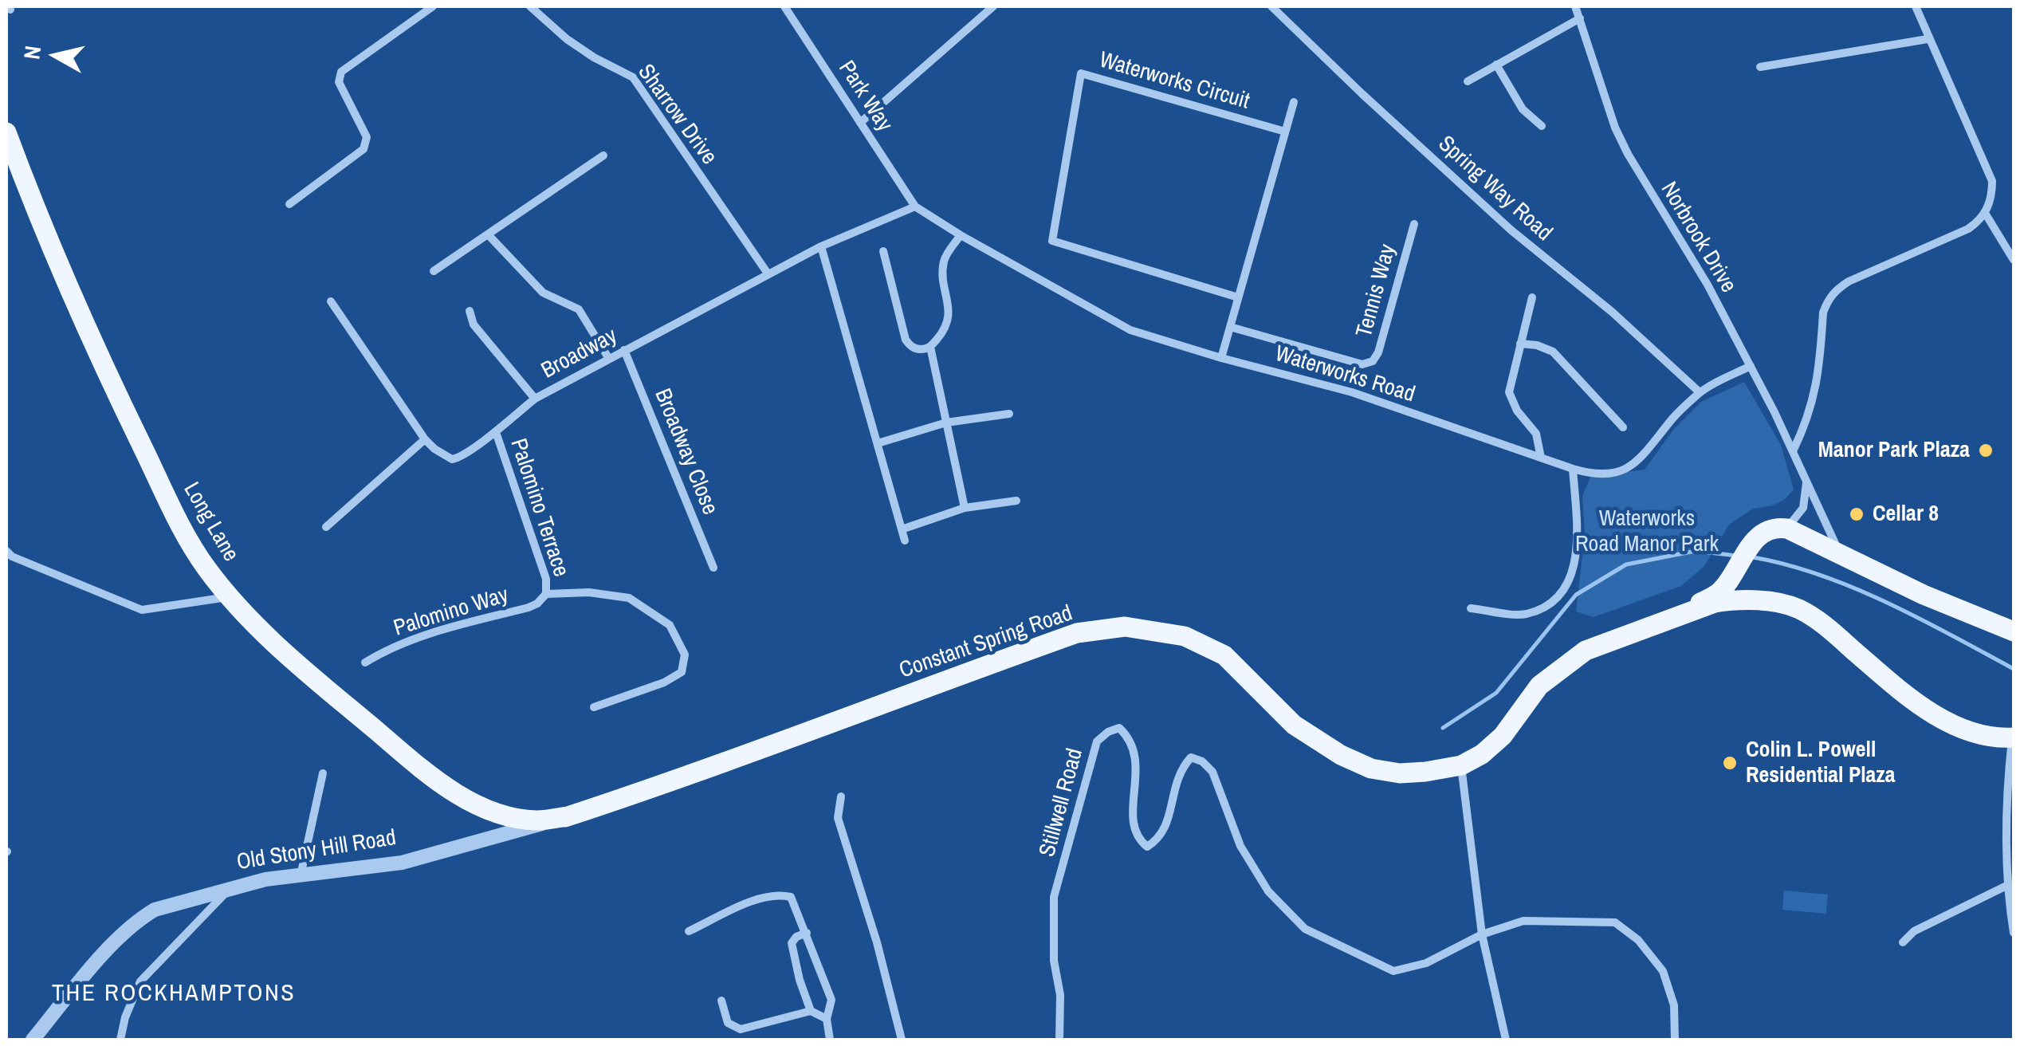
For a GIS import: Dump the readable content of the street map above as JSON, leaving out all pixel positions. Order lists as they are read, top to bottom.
{
  "streets": {
    "main road": ["Long Lane", "Constant Spring Road"],
    "street": [
      "Waterworks Circuit",
      "Park Way",
      "Sharrow Drive",
      "Spring Way Road",
      "Norbrook Drive",
      "Tennis Way",
      "Broadway",
      "Waterworks Road",
      "Broadway Close",
      "Palomino Terrace",
      "Palomino Way",
      "Stillwell Road",
      "Old Stony Hill Road"
    ]
  },
  "crossings": [
    ["Park Way", "Broadway"],
    ["Park Way", "Waterworks Road"],
    ["Sharrow Drive", "Broadway"],
    ["Spring Way Road", "Waterworks Road"],
    ["Norbrook Drive", "Waterworks Road"],
    ["Broadway", "Waterworks Road"],
    ["Broadway", "Broadway Close"],
    ["Broadway", "Palomino Terrace"],
    ["Palomino Terrace", "Palomino Way"],
    ["Long Lane", "Constant Spring Road"],
    ["Long Lane", "Old Stony Hill Road"],
    ["Constant Spring Road", "Old Stony Hill Road"]
  ],
  "districts": ["THE ROCKHAMPTONS"],
  "parks": ["Waterworks Road Manor Park"],
  "places": ["Manor Park Plaza", "Cellar 8", "Colin L. Powell Residential Plaza"],
  "north": "left"
}
